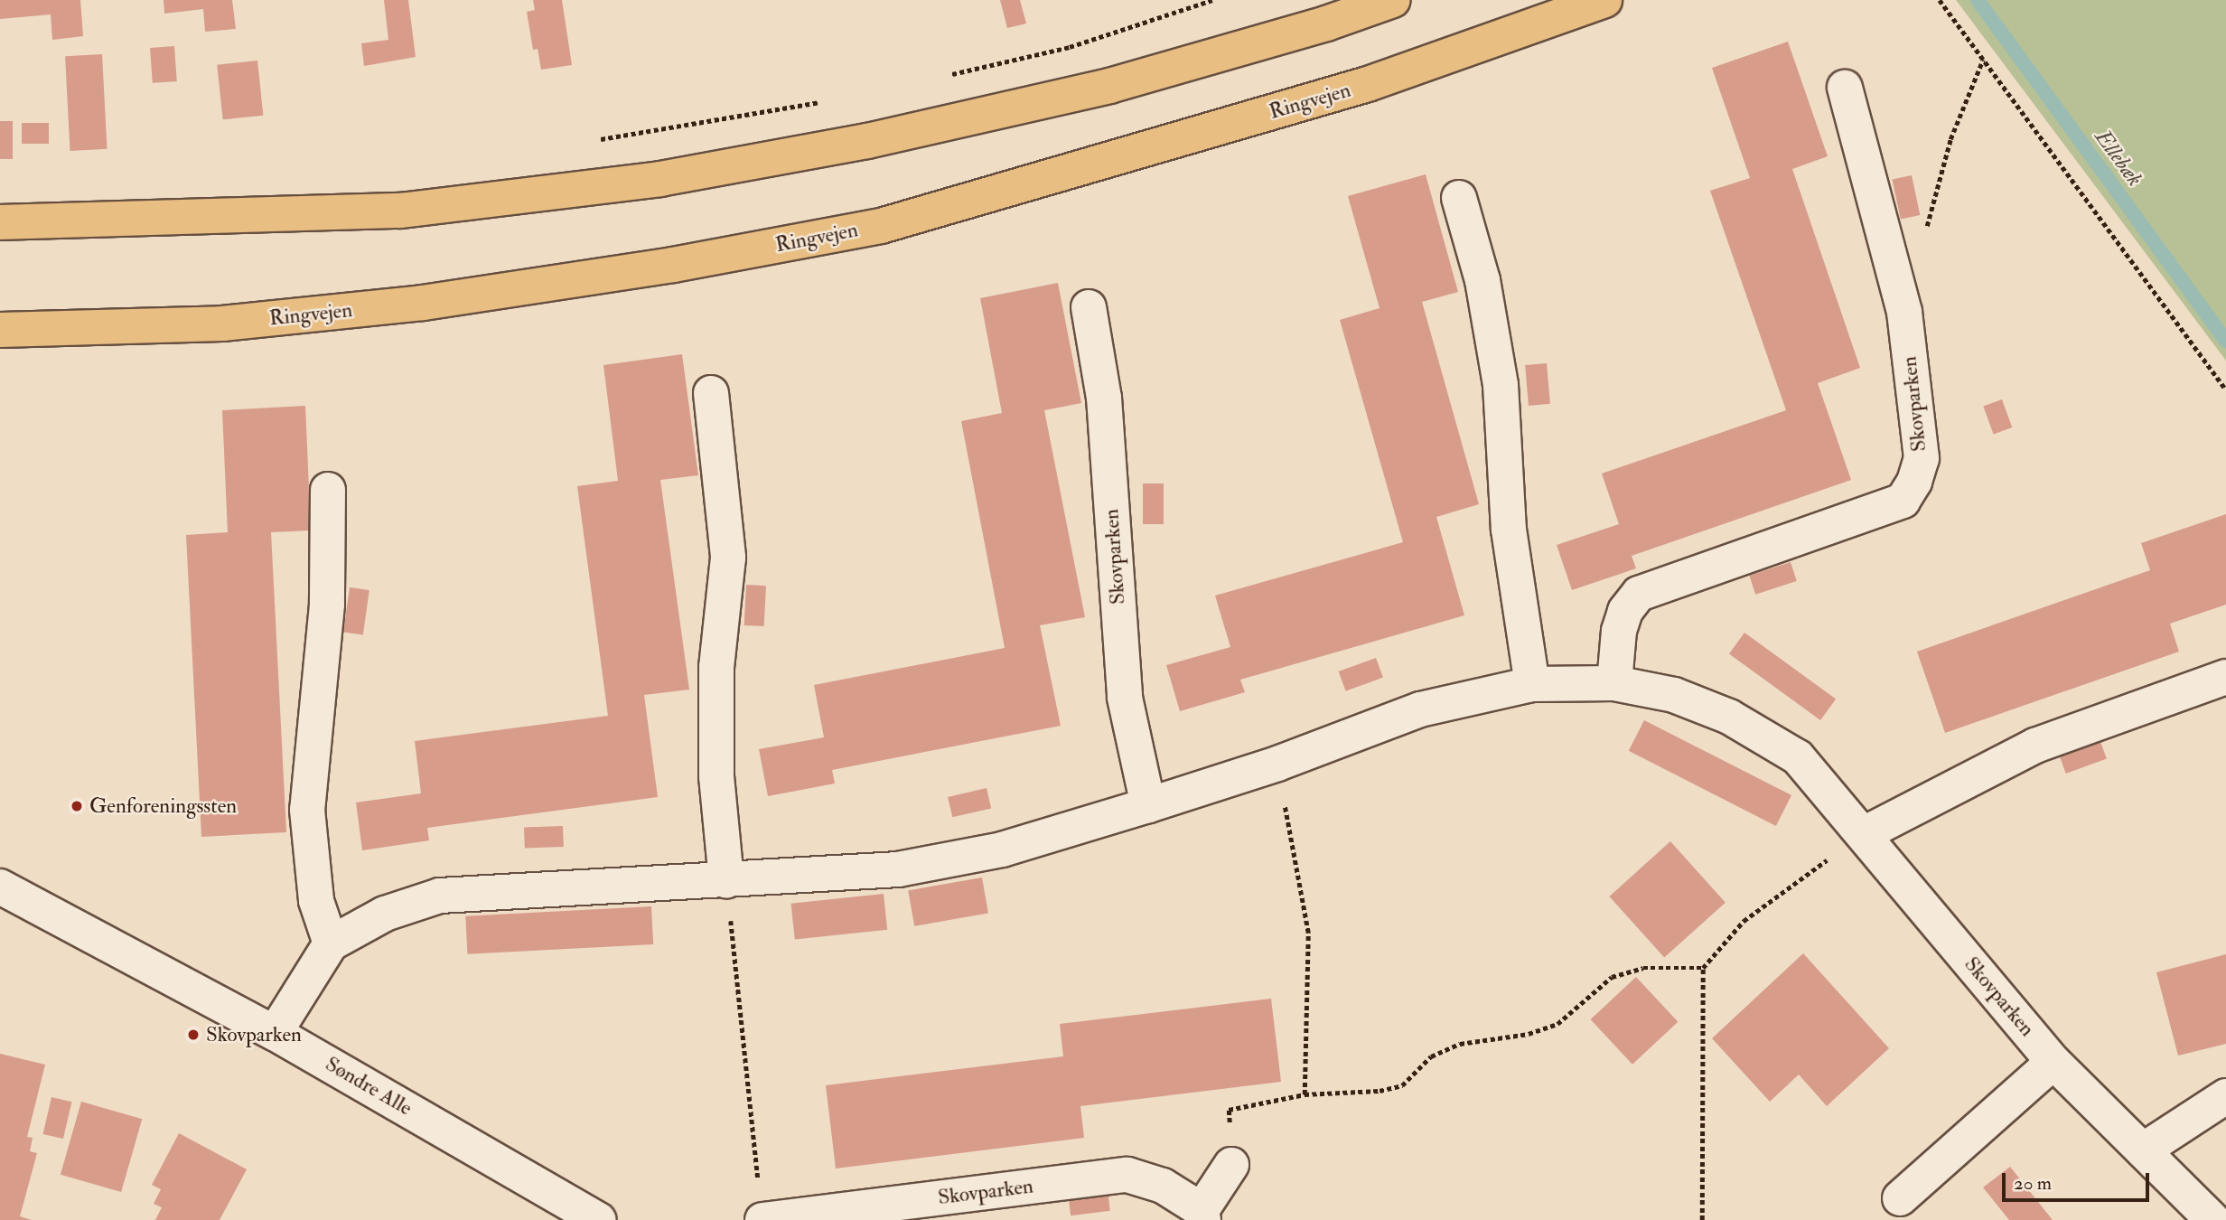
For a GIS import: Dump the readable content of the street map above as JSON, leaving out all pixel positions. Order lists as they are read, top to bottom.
{
  "streets": {
    "main road": ["Ringvejen"],
    "street": ["Skovparken", "Søndre Alle"]
  },
  "crossings": [
    ["Skovparken", "Søndre Alle"]
  ],
  "water": ["Ellebæk"],
  "places": ["Genforeningssten", "Skovparken"],
  "scale_bar": "20 m"
}
